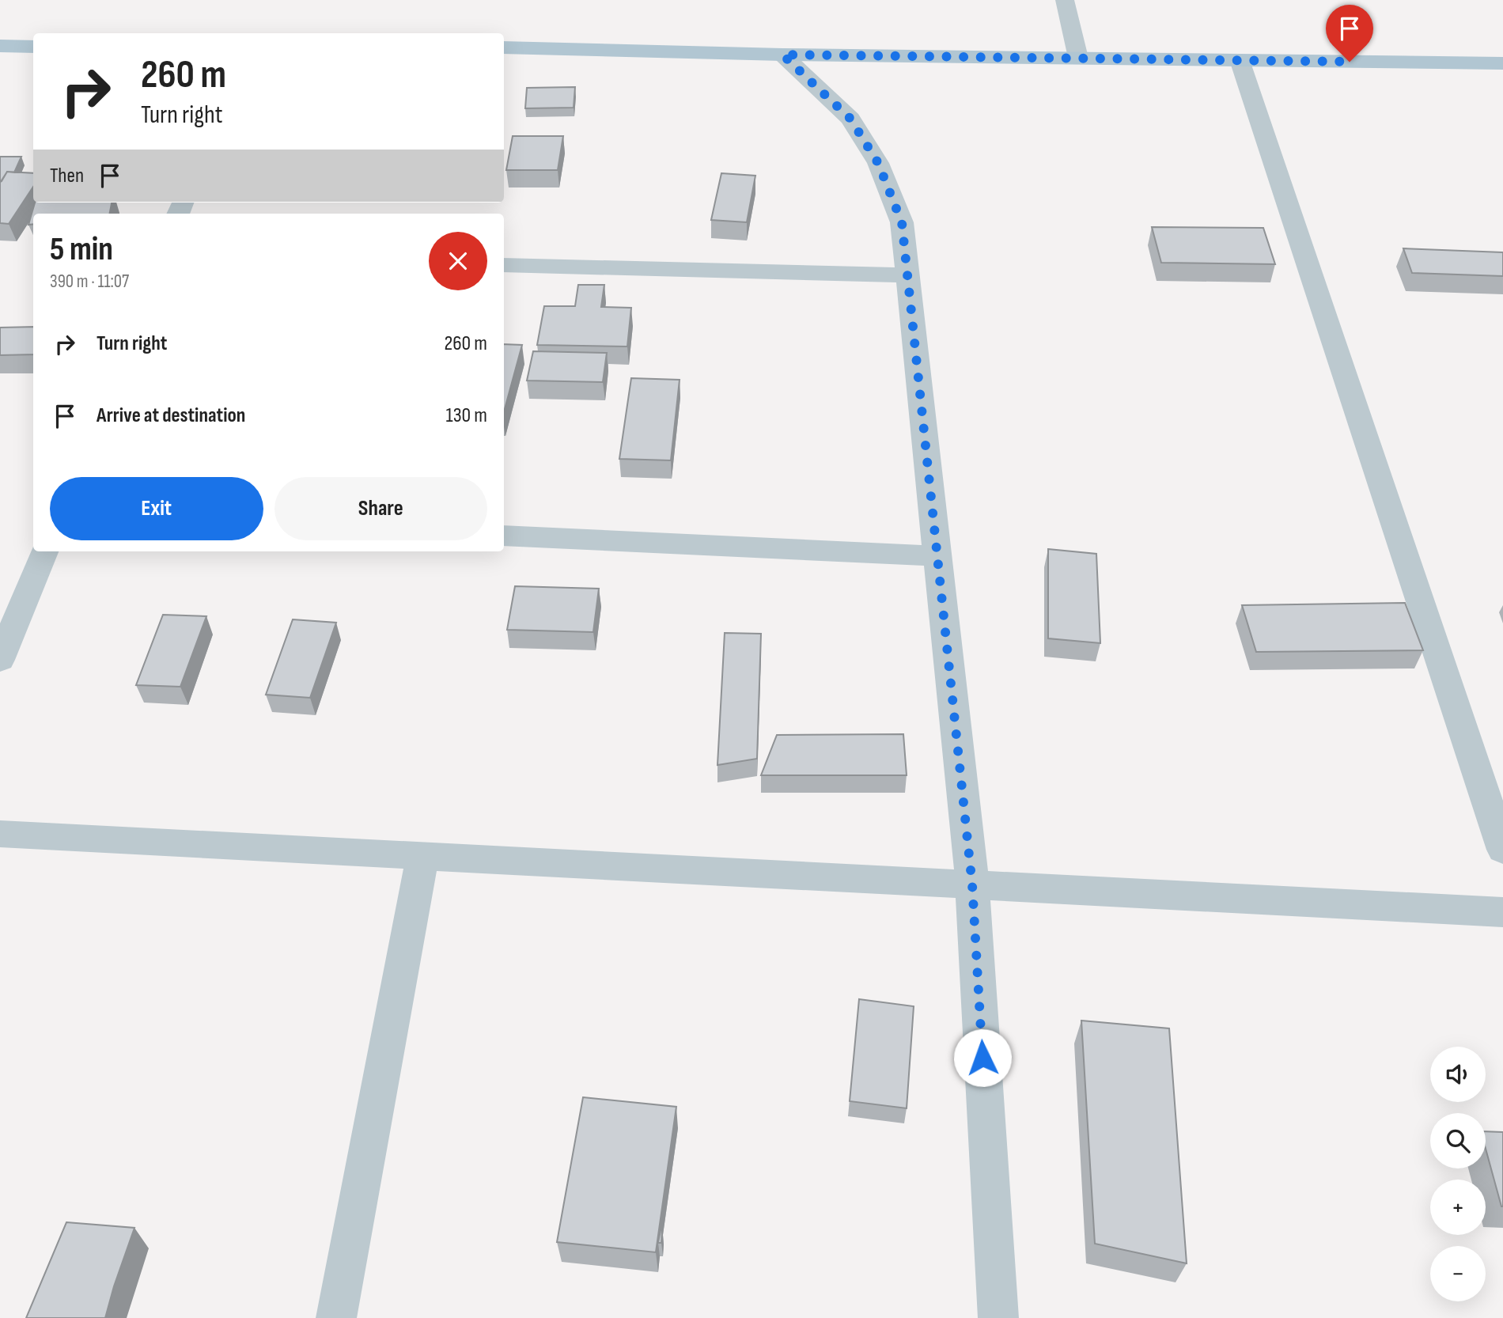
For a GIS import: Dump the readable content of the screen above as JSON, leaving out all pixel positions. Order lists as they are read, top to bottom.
{
  "page": {
    "turn": ["260 m", "Turn right"],
    "then": "Then",
    "heading": ["5 min", "390 m · 11:07"],
    "list": [
      {
        "name": "Turn right",
        "value": "260 m"
      },
      {
        "name": "Arrive at destination",
        "value": "130 m"
      }
    ],
    "buttons": ["Exit", "Share"],
    "map_buttons": ["+", "−"]
  }
}
